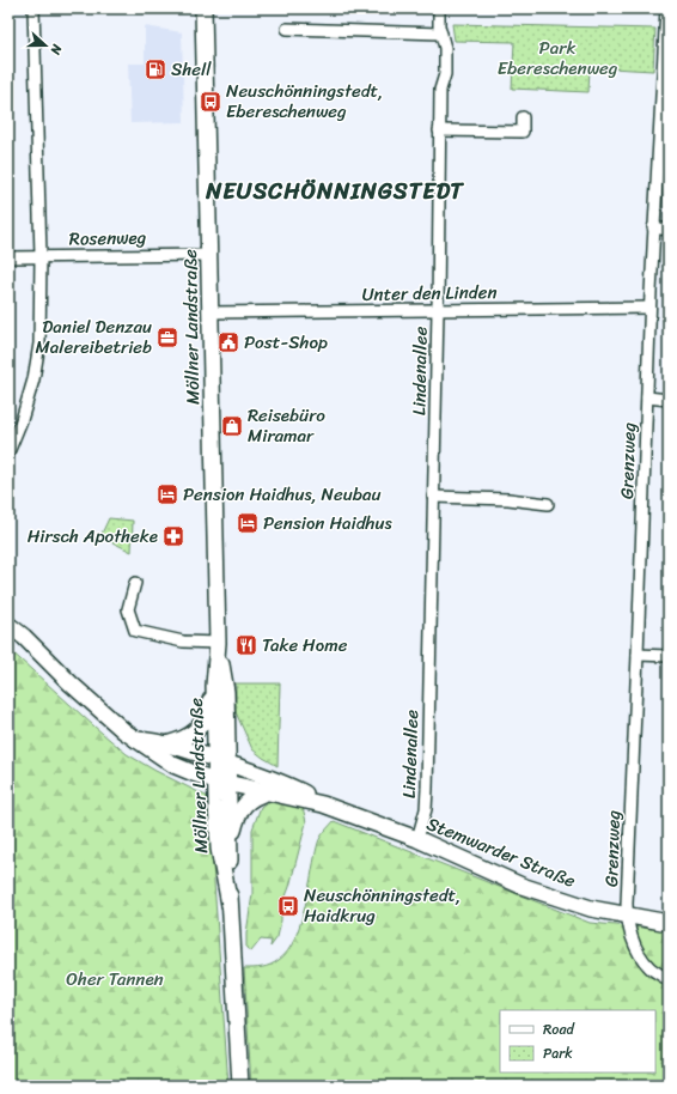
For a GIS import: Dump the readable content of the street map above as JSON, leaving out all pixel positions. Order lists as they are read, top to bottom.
{
  "streets": {
    "main road": ["Möllner Landstraße", "Stemwarder Straße"],
    "street": [
      "Rosenweg",
      "Unter den Linden",
      "Lindenallee",
      "Grenzweg"
    ]
  },
  "crossings": [
    ["Rosenweg", "Möllner Landstraße"],
    ["Unter den Linden", "Möllner Landstraße"],
    ["Unter den Linden", "Lindenallee"],
    ["Unter den Linden", "Grenzweg"],
    ["Möllner Landstraße", "Stemwarder Straße"],
    ["Lindenallee", "Stemwarder Straße"],
    ["Grenzweg", "Stemwarder Straße"]
  ],
  "districts": ["NEUSCHÖNNINGSTEDT"],
  "parks": ["Park Ebereschenweg", "Oher Tannen"],
  "places": {
    "fuel station": ["Shell"],
    "bus stop": ["Neuschönningstedt, Ebereschenweg", "Neuschönningstedt, Haidkrug"],
    "office": ["Daniel Denzau Malereibetrieb"],
    "public building": ["Post-Shop"],
    "shop": ["Reisebüro Miramar"],
    "hotel": ["Pension Haidhus, Neubau", "Pension Haidhus"],
    "pharmacy": ["Hirsch Apotheke"],
    "restaurant": ["Take Home"]
  },
  "legend": ["Road", "Park"],
  "north": "right"
}
